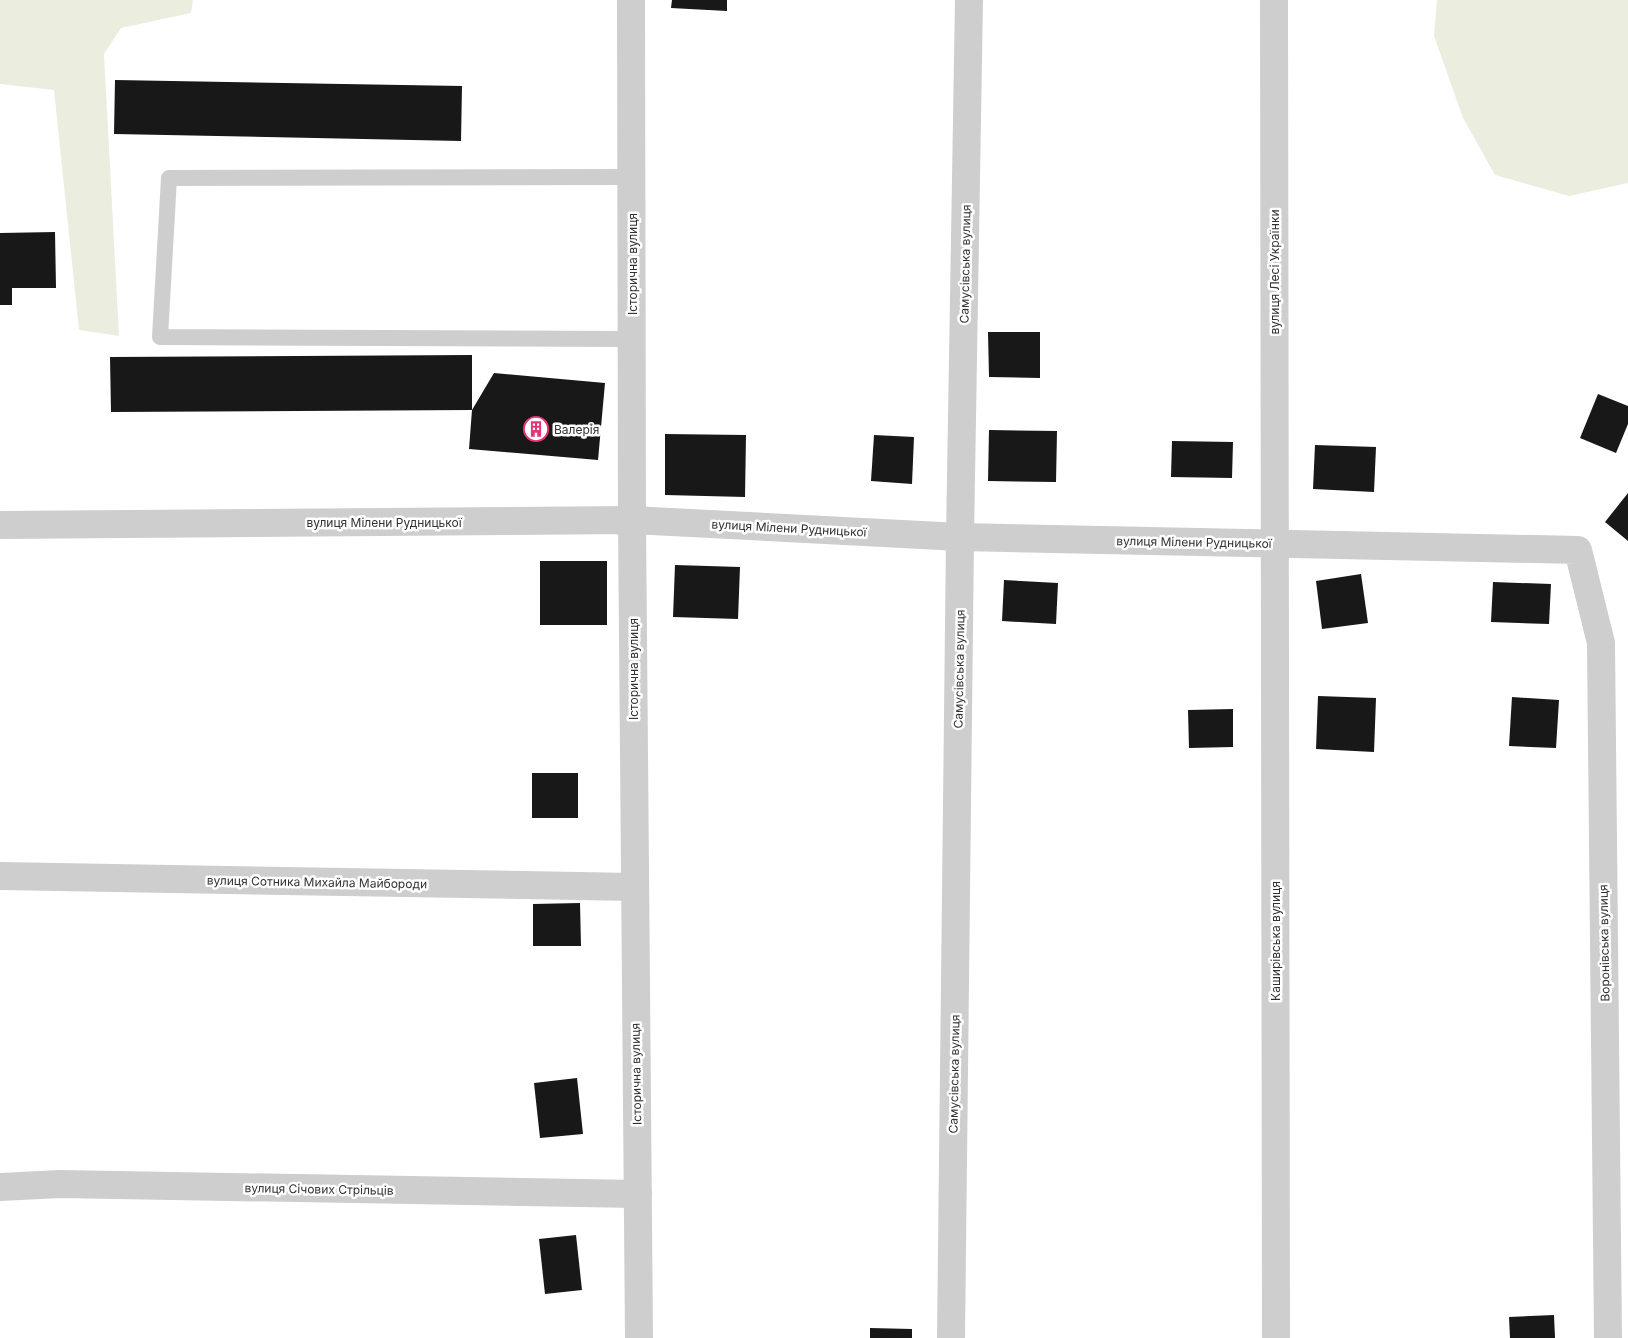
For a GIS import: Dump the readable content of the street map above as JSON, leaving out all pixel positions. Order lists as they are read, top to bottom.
{
  "streets": {
    "street": [
      "Історична вулиця",
      "Самусівська вулиця",
      "вулиця Лесі Українки",
      "вулиця Мілени Рудницької",
      "вулиця Сотника Михайла Майбороди",
      "Каширівська вулиця",
      "Воронівська вулиця",
      "вулиця Січових Стрільців"
    ]
  },
  "crossings": [
    ["Історична вулиця", "вулиця Мілени Рудницької"],
    ["Історична вулиця", "вулиця Сотника Михайла Майбороди"],
    ["Історична вулиця", "вулиця Січових Стрільців"],
    ["Самусівська вулиця", "вулиця Мілени Рудницької"],
    ["вулиця Лесі Українки", "вулиця Мілени Рудницької"],
    ["вулиця Лесі Українки", "Каширівська вулиця"],
    ["вулиця Мілени Рудницької", "Каширівська вулиця"],
    ["вулиця Мілени Рудницької", "Воронівська вулиця"]
  ],
  "places": {
    "building": ["Валерія"]
  }
}
